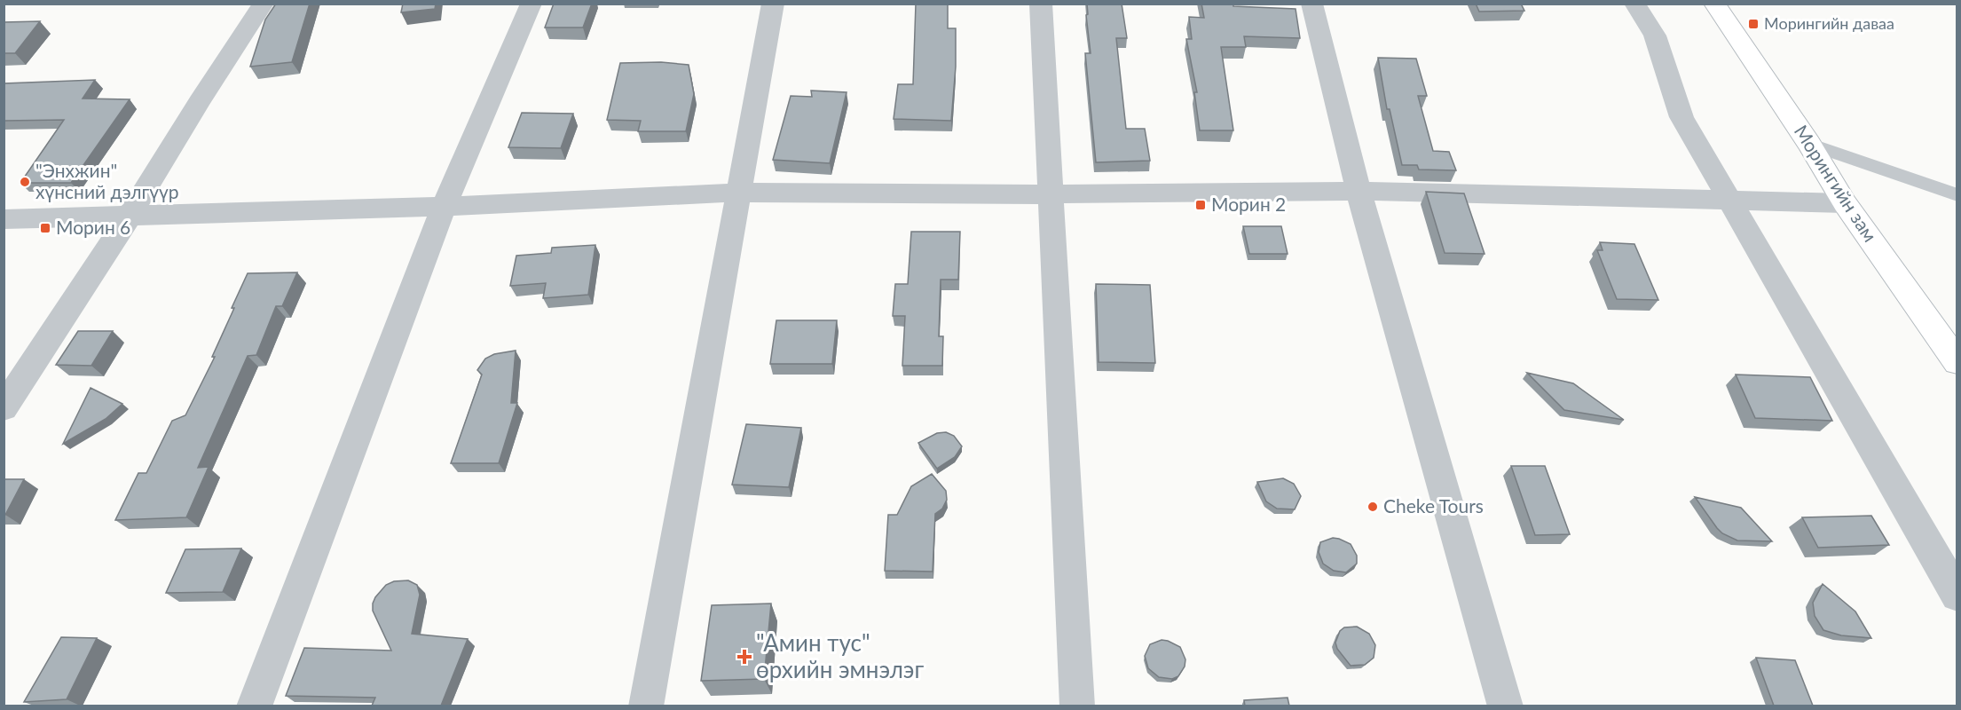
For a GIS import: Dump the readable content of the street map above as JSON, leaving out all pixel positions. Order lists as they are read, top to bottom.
{
  "streets": {
    "main road": ["Морингийн зам"]
  },
  "places": {
    "transit": ["Морингийн даваа", "Морин 2", "Морин 6"],
    "other": ["\"Энхжин\" хүнсний дэлгүүр", "Cheke Tours"],
    "health": ["\"Амин тус\" өрхийн эмнэлэг"]
  }
}
